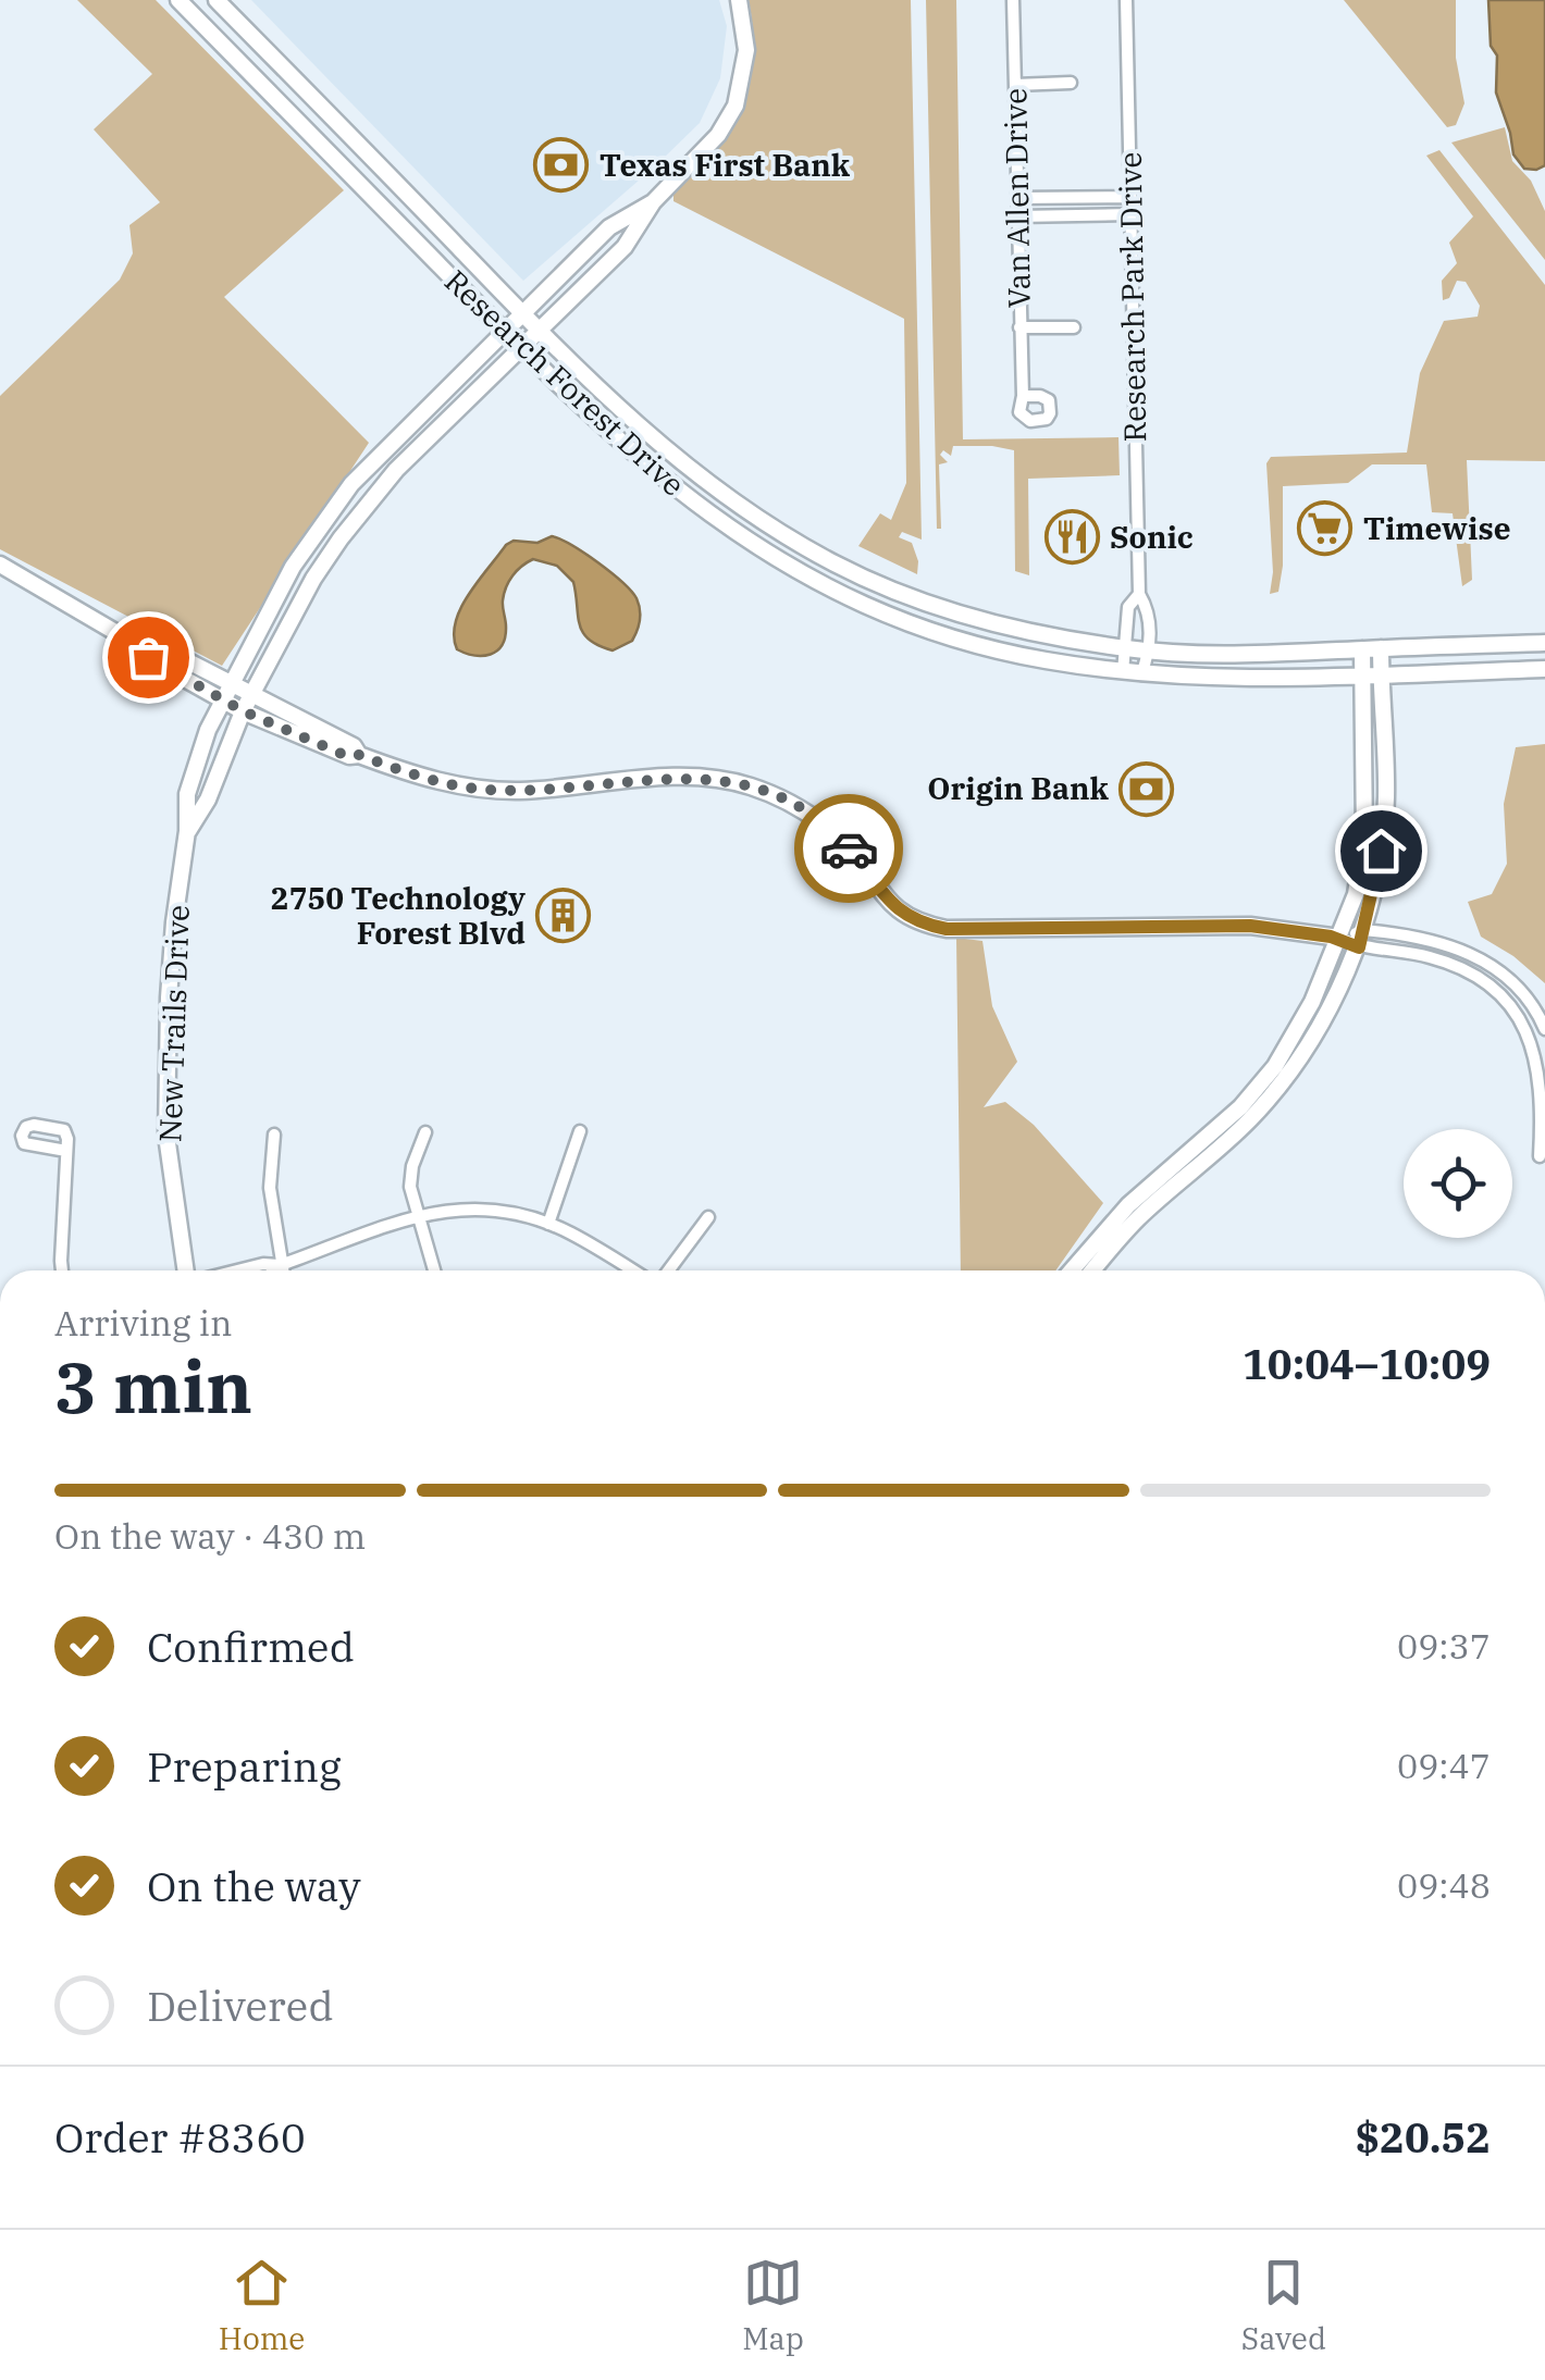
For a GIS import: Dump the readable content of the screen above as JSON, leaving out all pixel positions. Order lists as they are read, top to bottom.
{
  "streets": {
    "street": [
      "Van Allen Drive",
      "Research Park Drive",
      "Research Forest Drive",
      "New Trails Drive"
    ]
  },
  "crossings": [
    ["Research Park Drive", "Research Forest Drive"],
    ["Research Forest Drive", "New Trails Drive"]
  ],
  "places": {
    "bank": ["Texas First Bank", "Origin Bank"],
    "supermarket": ["Timewise"],
    "restaurant": ["Sonic"],
    "building": ["2750 Technology Forest Blvd"]
  },
  "page": {
    "heading": ["3 min", "Arriving in", "10:04–10:09"],
    "panel": ["Order #8360", "$20.52"],
    "bar": "On the way · 430 m",
    "list": [
      ["Confirmed", "09:37"],
      ["Preparing", "09:47"],
      ["On the way", "09:48"],
      "Delivered"
    ],
    "tabs": ["Home", "Map", "Saved"]
  }
}
